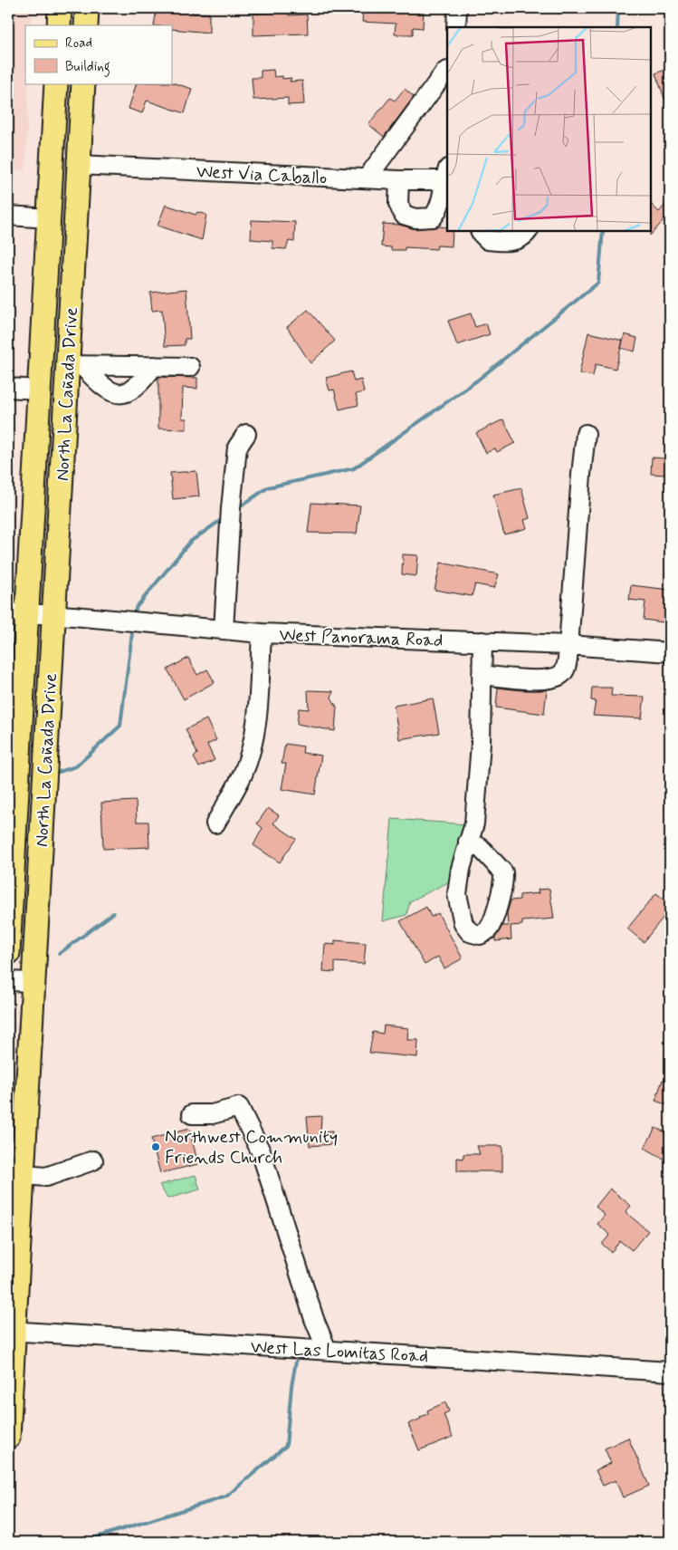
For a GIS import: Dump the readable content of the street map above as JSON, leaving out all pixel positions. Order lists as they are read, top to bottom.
{
  "streets": {
    "main road": ["North La Cañada Drive"],
    "street": ["West Via Caballo", "West Panorama Road", "West Las Lomitas Road"]
  },
  "crossings": [
    ["West Via Caballo", "North La Cañada Drive"],
    ["North La Cañada Drive", "West Panorama Road"],
    ["North La Cañada Drive", "West Las Lomitas Road"]
  ],
  "places": ["Northwest Community Friends Church"],
  "legend": ["Road", "Building"]
}
